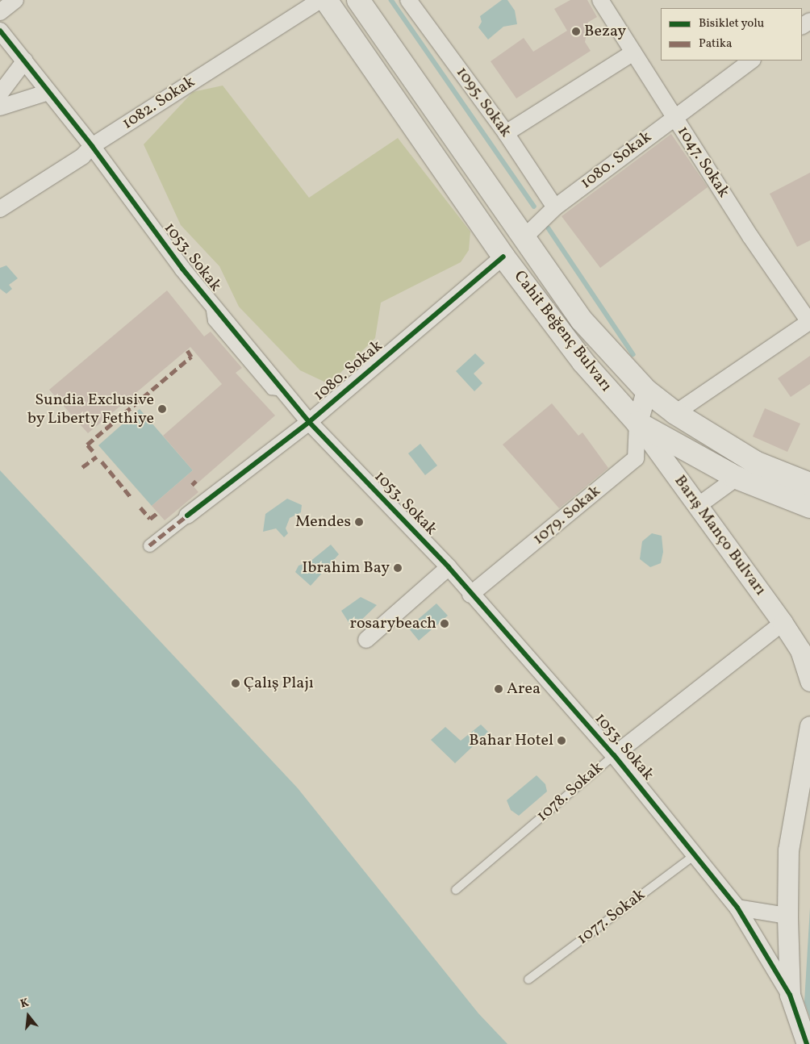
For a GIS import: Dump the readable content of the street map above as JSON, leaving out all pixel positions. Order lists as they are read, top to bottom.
{
  "streets": {
    "main road": ["Cahit Beğenç Bulvarı"],
    "street": [
      "1095. Sokak",
      "1082. Sokak",
      "1080. Sokak",
      "1047. Sokak",
      "1053. Sokak",
      "1079. Sokak",
      "Barış Manço Bulvarı",
      "1078. Sokak"
    ],
    "lane": ["1077. Sokak"]
  },
  "crossings": [
    ["1095. Sokak", "1080. Sokak"],
    ["1082. Sokak", "1053. Sokak"],
    ["1080. Sokak", "1047. Sokak"],
    ["1080. Sokak", "1053. Sokak"],
    ["1080. Sokak", "Cahit Beğenç Bulvarı"],
    ["1053. Sokak", "1079. Sokak"],
    ["1053. Sokak", "1078. Sokak"],
    ["1053. Sokak", "1077. Sokak"],
    ["Cahit Beğenç Bulvarı", "1079. Sokak"],
    ["Cahit Beğenç Bulvarı", "Barış Manço Bulvarı"],
    ["1079. Sokak", "Barış Manço Bulvarı"],
    ["Barış Manço Bulvarı", "1078. Sokak"]
  ],
  "places": [
    "Bezay",
    "Sundia Exclusive by Liberty Fethiye",
    "Mendes",
    "Ibrahim Bay",
    "rosarybeach",
    "Çalış Plajı",
    "Area",
    "Bahar Hotel"
  ],
  "legend": ["Bisiklet yolu", "Patika"],
  "north": "top"
}
